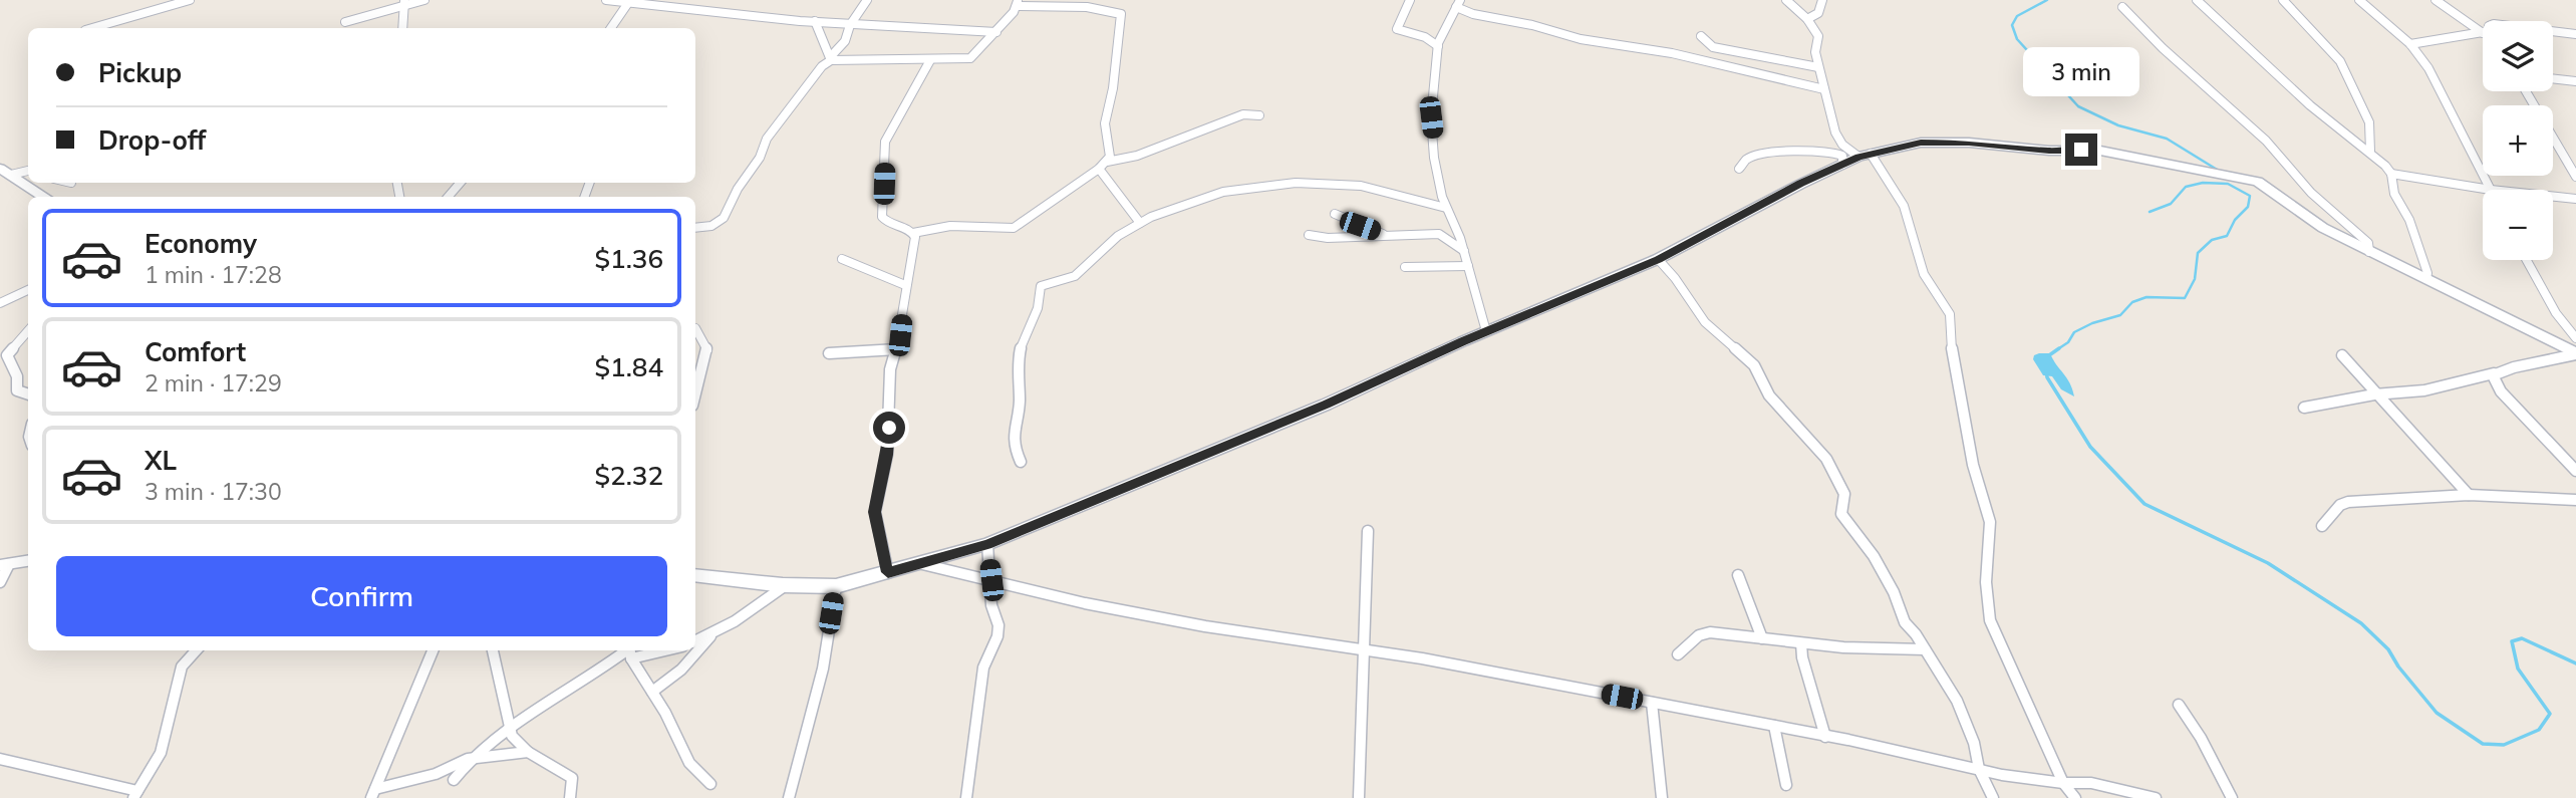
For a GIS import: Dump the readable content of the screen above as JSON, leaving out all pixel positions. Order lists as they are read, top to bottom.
{
  "page": {
    "map_buttons": ["+", "−"],
    "banner": ["Pickup", "Drop-off"],
    "bubble": "3 min",
    "list": [
      {
        "name": "Economy",
        "note": "1 min · 17:28",
        "value": "$1.36"
      },
      {
        "name": "Comfort",
        "note": "2 min · 17:29",
        "value": "$1.84"
      },
      {
        "name": "XL",
        "note": "3 min · 17:30",
        "value": "$2.32"
      }
    ],
    "buttons": "Confirm"
  }
}
